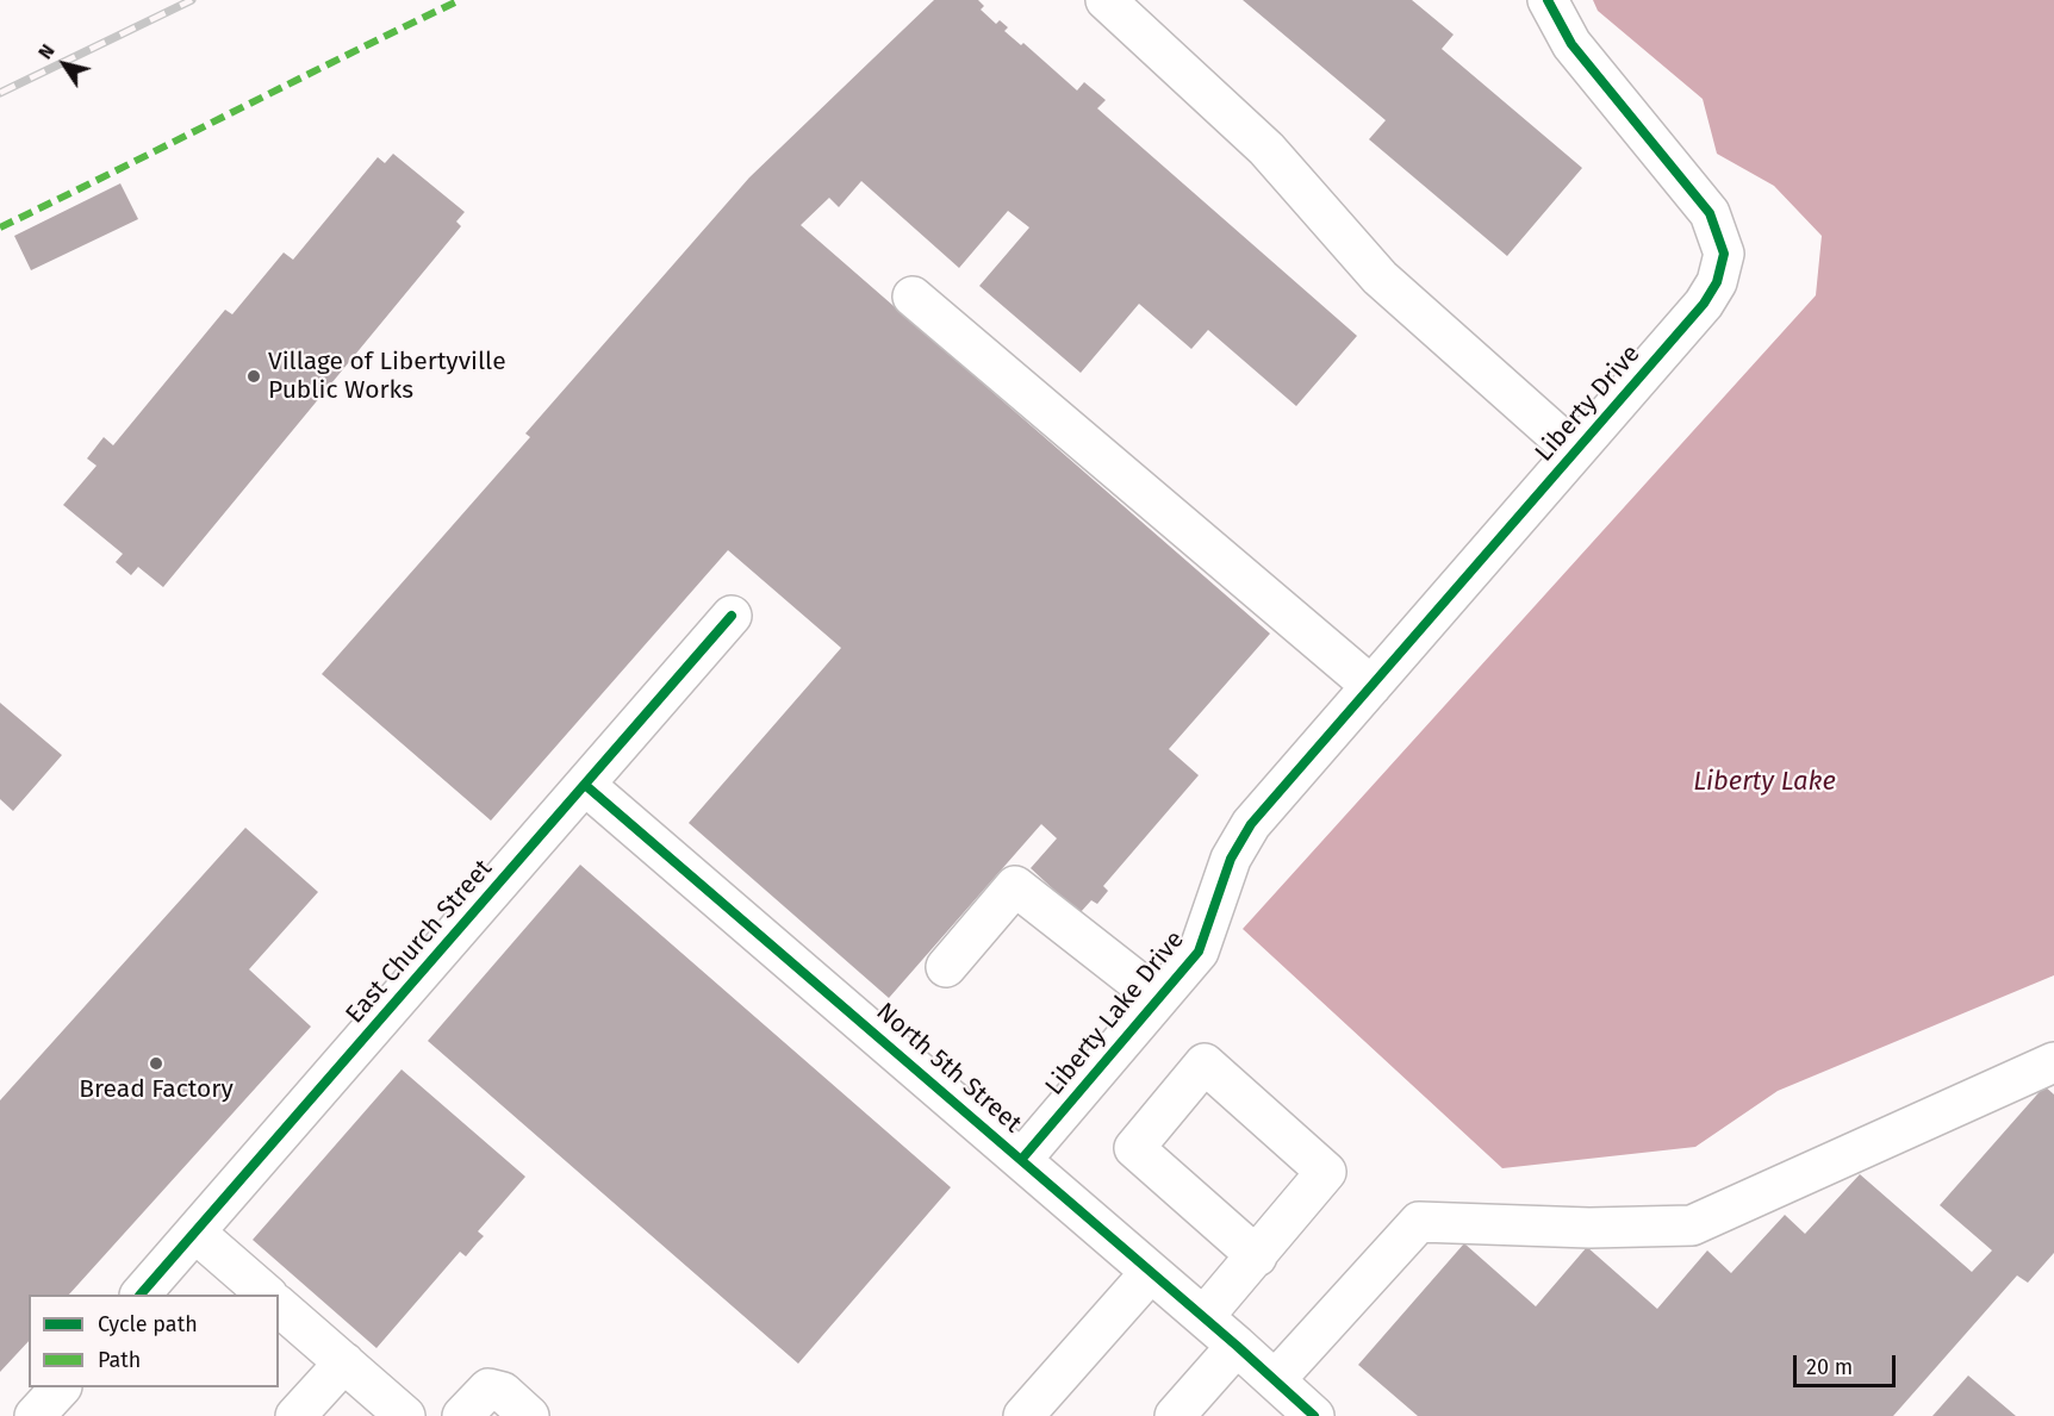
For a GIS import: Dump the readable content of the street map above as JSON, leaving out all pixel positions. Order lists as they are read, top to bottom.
{
  "streets": {
    "street": [
      "Liberty Drive",
      "East Church Street",
      "Liberty Lake Drive",
      "North 5th Street"
    ]
  },
  "crossings": [
    ["Liberty Drive", "Liberty Lake Drive"],
    ["East Church Street", "North 5th Street"],
    ["Liberty Lake Drive", "North 5th Street"]
  ],
  "water": ["Liberty Lake"],
  "places": ["Village of Libertyville Public Works", "Bread Factory"],
  "legend": ["Cycle path", "Path"],
  "scale_bar": "20 m",
  "north": "top left"
}
